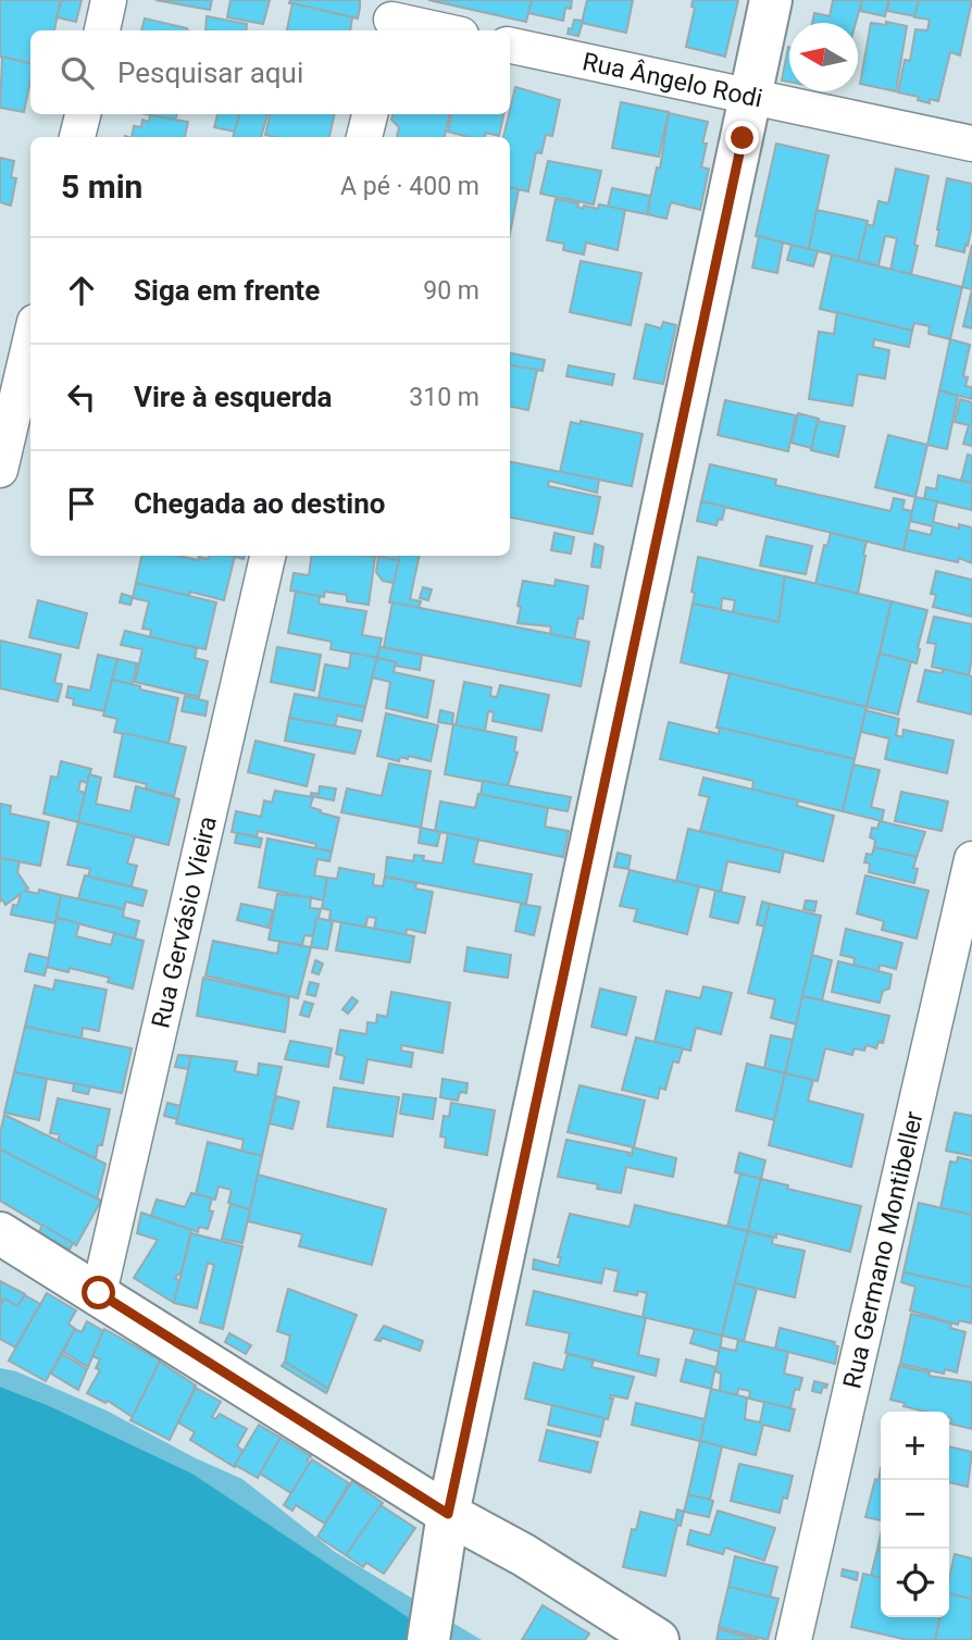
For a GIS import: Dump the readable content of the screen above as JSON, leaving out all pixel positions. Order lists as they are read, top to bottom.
{
  "streets": {
    "street": ["Rua Ângelo Rodi", "Rua Gervásio Vieira", "Rua Germano Montibeller"]
  },
  "north": "left",
  "page": {
    "search": "Pesquisar aqui",
    "heading": ["5 min", "A pé · 400 m"],
    "list": [
      ["Siga em frente", "90 m"],
      ["Vire à esquerda", "310 m"],
      "Chegada ao destino"
    ],
    "map_buttons": ["+", "−"]
  }
}
